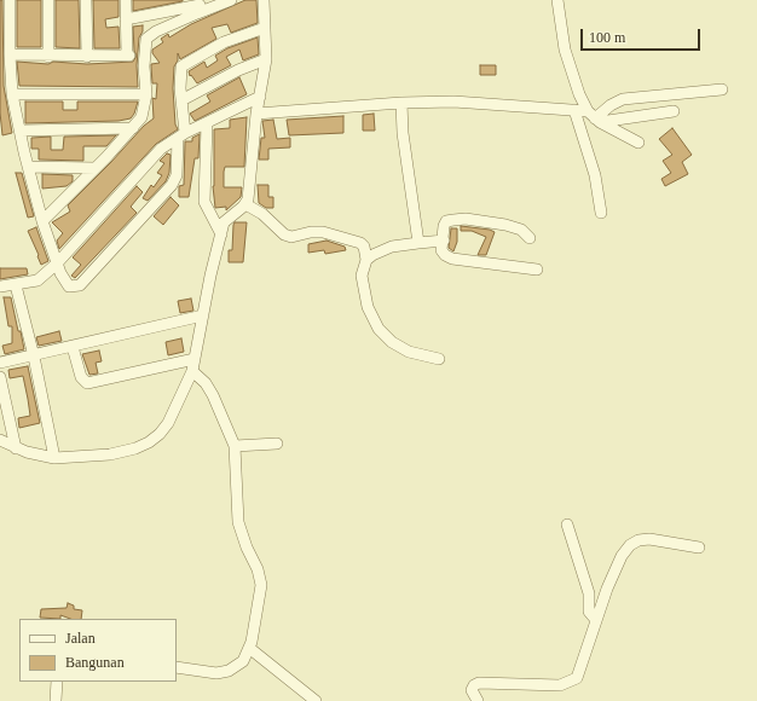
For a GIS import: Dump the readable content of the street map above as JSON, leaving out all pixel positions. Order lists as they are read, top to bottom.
{
  "legend": ["Jalan", "Bangunan"],
  "scale_bar": "100 m"
}
